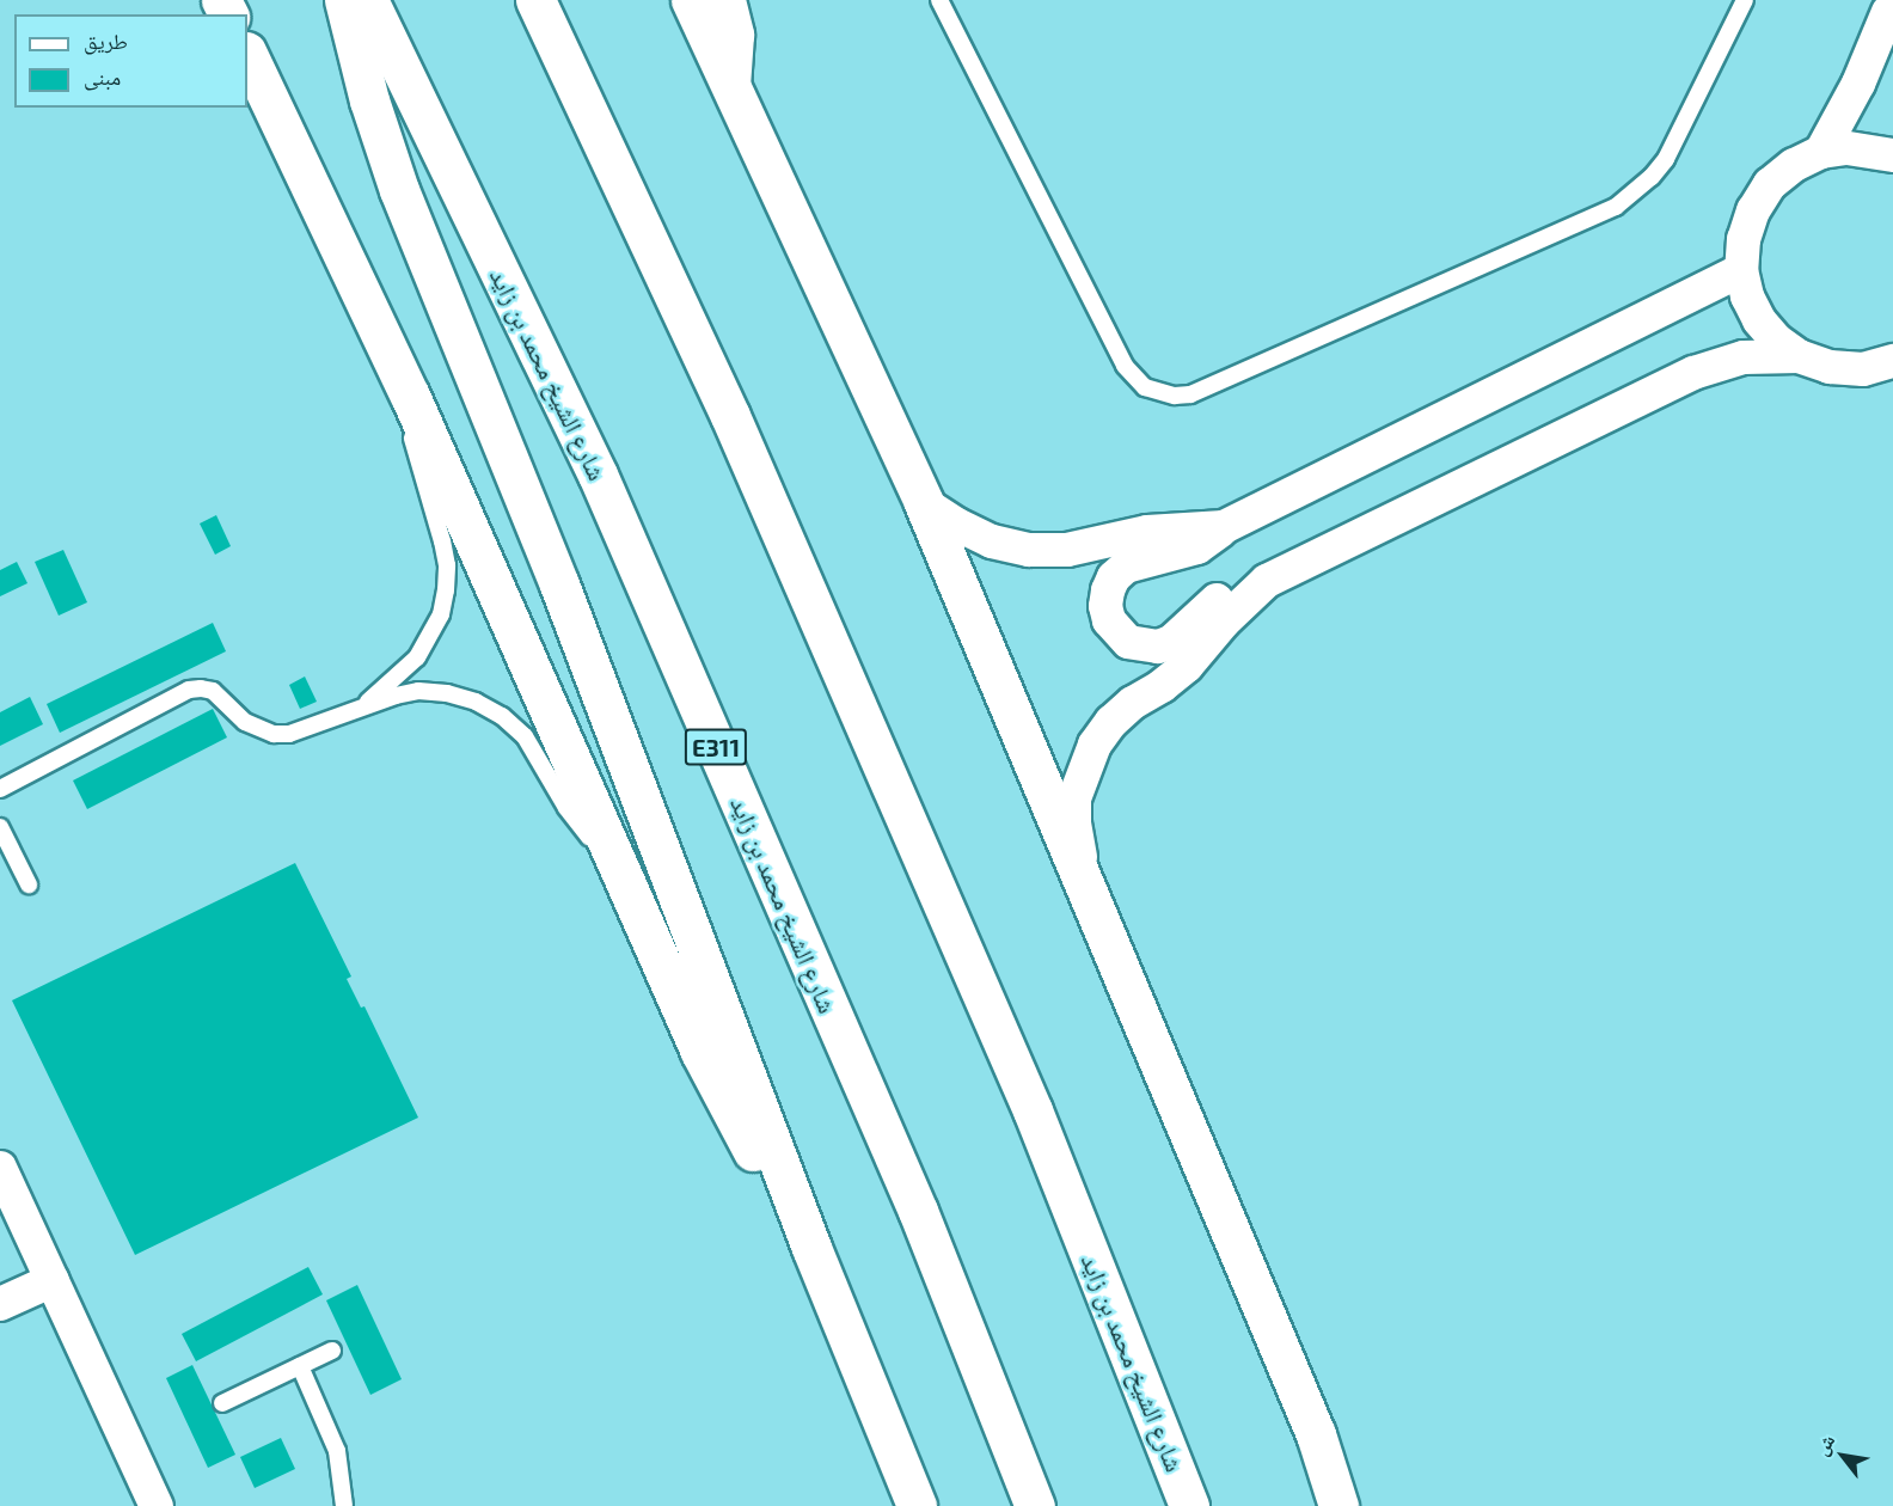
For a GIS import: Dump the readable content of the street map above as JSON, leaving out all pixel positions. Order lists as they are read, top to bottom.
{
  "streets": {
    "main road": ["شارع الشيخ محمد بن زايد", "E311"]
  },
  "legend": ["طريق", "مبنى"],
  "north": "top left"
}
